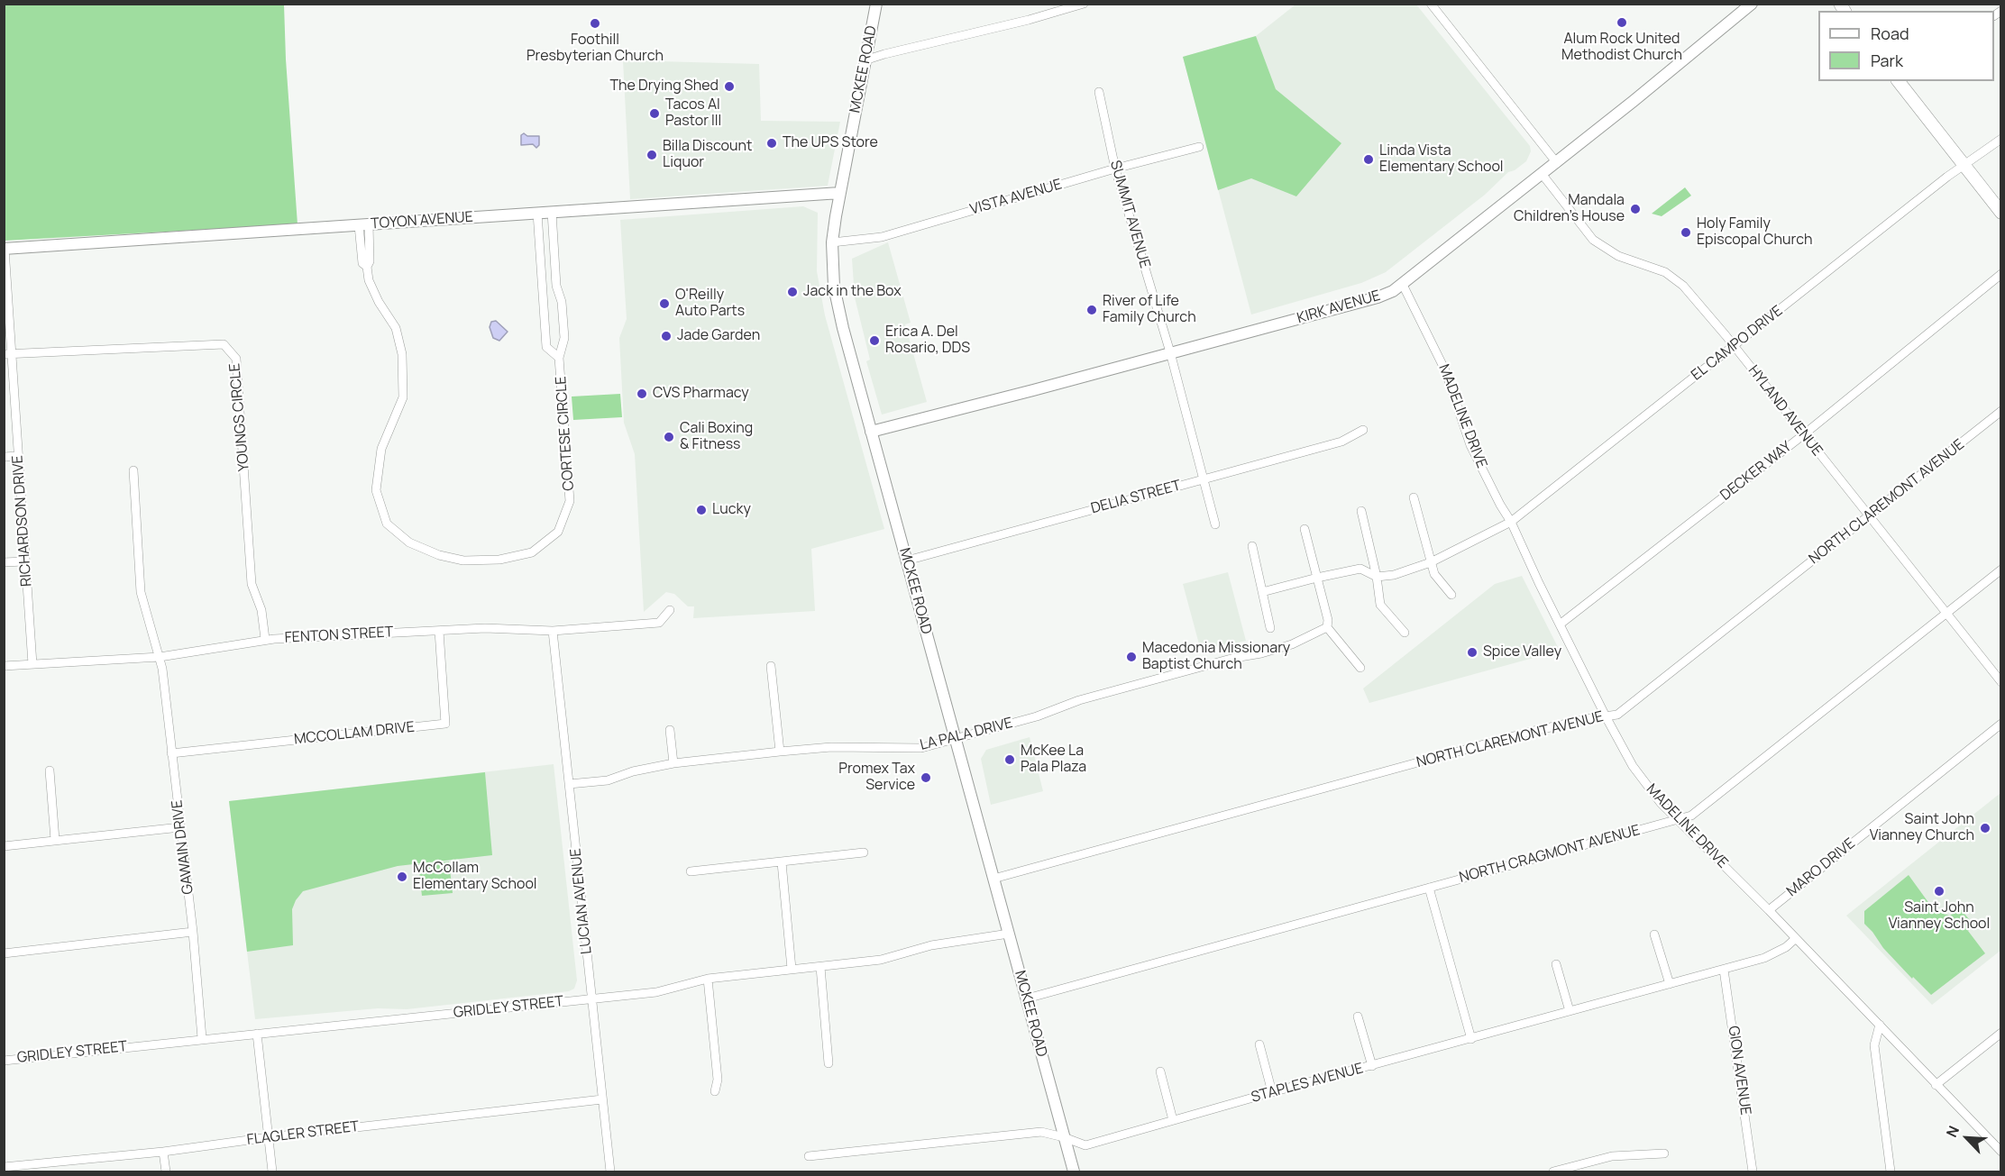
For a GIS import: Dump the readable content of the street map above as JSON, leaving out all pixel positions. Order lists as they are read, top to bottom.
{
  "streets": {
    "street": [
      "MCKEE ROAD",
      "VISTA AVENUE",
      "SUMMIT AVENUE",
      "TOYON AVENUE",
      "KIRK AVENUE",
      "EL CAMPO DRIVE",
      "HYLAND AVENUE",
      "MADELINE DRIVE",
      "YOUNGS CIRCLE",
      "CORTESE CIRCLE",
      "DECKER WAY",
      "DELIA STREET",
      "NORTH CLAREMONT AVENUE",
      "RICHARDSON DRIVE",
      "FENTON STREET",
      "MCCOLLAM DRIVE",
      "LA PALA DRIVE",
      "GAWAIN DRIVE",
      "NORTH CRAGMONT AVENUE",
      "MARO DRIVE",
      "LUCIAN AVENUE",
      "GRIDLEY STREET",
      "GION AVENUE",
      "STAPLES AVENUE",
      "FLAGLER STREET"
    ]
  },
  "crossings": [
    ["MCKEE ROAD", "VISTA AVENUE"],
    ["MCKEE ROAD", "TOYON AVENUE"],
    ["MCKEE ROAD", "KIRK AVENUE"],
    ["MCKEE ROAD", "DELIA STREET"],
    ["MCKEE ROAD", "NORTH CLAREMONT AVENUE"],
    ["MCKEE ROAD", "LA PALA DRIVE"],
    ["MCKEE ROAD", "NORTH CRAGMONT AVENUE"],
    ["MCKEE ROAD", "GRIDLEY STREET"],
    ["MCKEE ROAD", "STAPLES AVENUE"],
    ["VISTA AVENUE", "SUMMIT AVENUE"],
    ["SUMMIT AVENUE", "KIRK AVENUE"],
    ["SUMMIT AVENUE", "DELIA STREET"],
    ["TOYON AVENUE", "CORTESE CIRCLE"],
    ["TOYON AVENUE", "RICHARDSON DRIVE"],
    ["KIRK AVENUE", "HYLAND AVENUE"],
    ["KIRK AVENUE", "MADELINE DRIVE"],
    ["EL CAMPO DRIVE", "HYLAND AVENUE"],
    ["EL CAMPO DRIVE", "MADELINE DRIVE"],
    ["HYLAND AVENUE", "DECKER WAY"],
    ["HYLAND AVENUE", "NORTH CLAREMONT AVENUE"],
    ["HYLAND AVENUE", "NORTH CRAGMONT AVENUE"],
    ["MADELINE DRIVE", "DECKER WAY"],
    ["MADELINE DRIVE", "NORTH CLAREMONT AVENUE"],
    ["MADELINE DRIVE", "NORTH CRAGMONT AVENUE"],
    ["MADELINE DRIVE", "MARO DRIVE"],
    ["MADELINE DRIVE", "STAPLES AVENUE"],
    ["YOUNGS CIRCLE", "RICHARDSON DRIVE"],
    ["YOUNGS CIRCLE", "FENTON STREET"],
    ["RICHARDSON DRIVE", "FENTON STREET"],
    ["FENTON STREET", "MCCOLLAM DRIVE"],
    ["FENTON STREET", "GAWAIN DRIVE"],
    ["FENTON STREET", "LUCIAN AVENUE"],
    ["MCCOLLAM DRIVE", "GAWAIN DRIVE"],
    ["LA PALA DRIVE", "LUCIAN AVENUE"],
    ["GAWAIN DRIVE", "GRIDLEY STREET"],
    ["LUCIAN AVENUE", "GRIDLEY STREET"],
    ["LUCIAN AVENUE", "FLAGLER STREET"],
    ["GION AVENUE", "STAPLES AVENUE"]
  ],
  "places": [
    "Alum Rock United Methodist Church",
    "Foothill Presbyterian Church",
    "The Drying Shed",
    "Tacos Al Pastor III",
    "The UPS Store",
    "Billa Discount Liquor",
    "Linda Vista Elementary School",
    "Mandala Children’s House",
    "Holy Family Episcopal Church",
    "Jack in the Box",
    "O'Reilly Auto Parts",
    "River of Life Family Church",
    "Jade Garden",
    "Erica A. Del Rosario, DDS",
    "CVS Pharmacy",
    "Cali Boxing & Fitness",
    "Lucky",
    "Spice Valley",
    "Macedonia Missionary Baptist Church",
    "McKee La Pala Plaza",
    "Promex Tax Service",
    "Saint John Vianney Church",
    "McCollam Elementary School",
    "Saint John Vianney School"
  ],
  "legend": ["Road", "Park"],
  "north": "top left"
}
